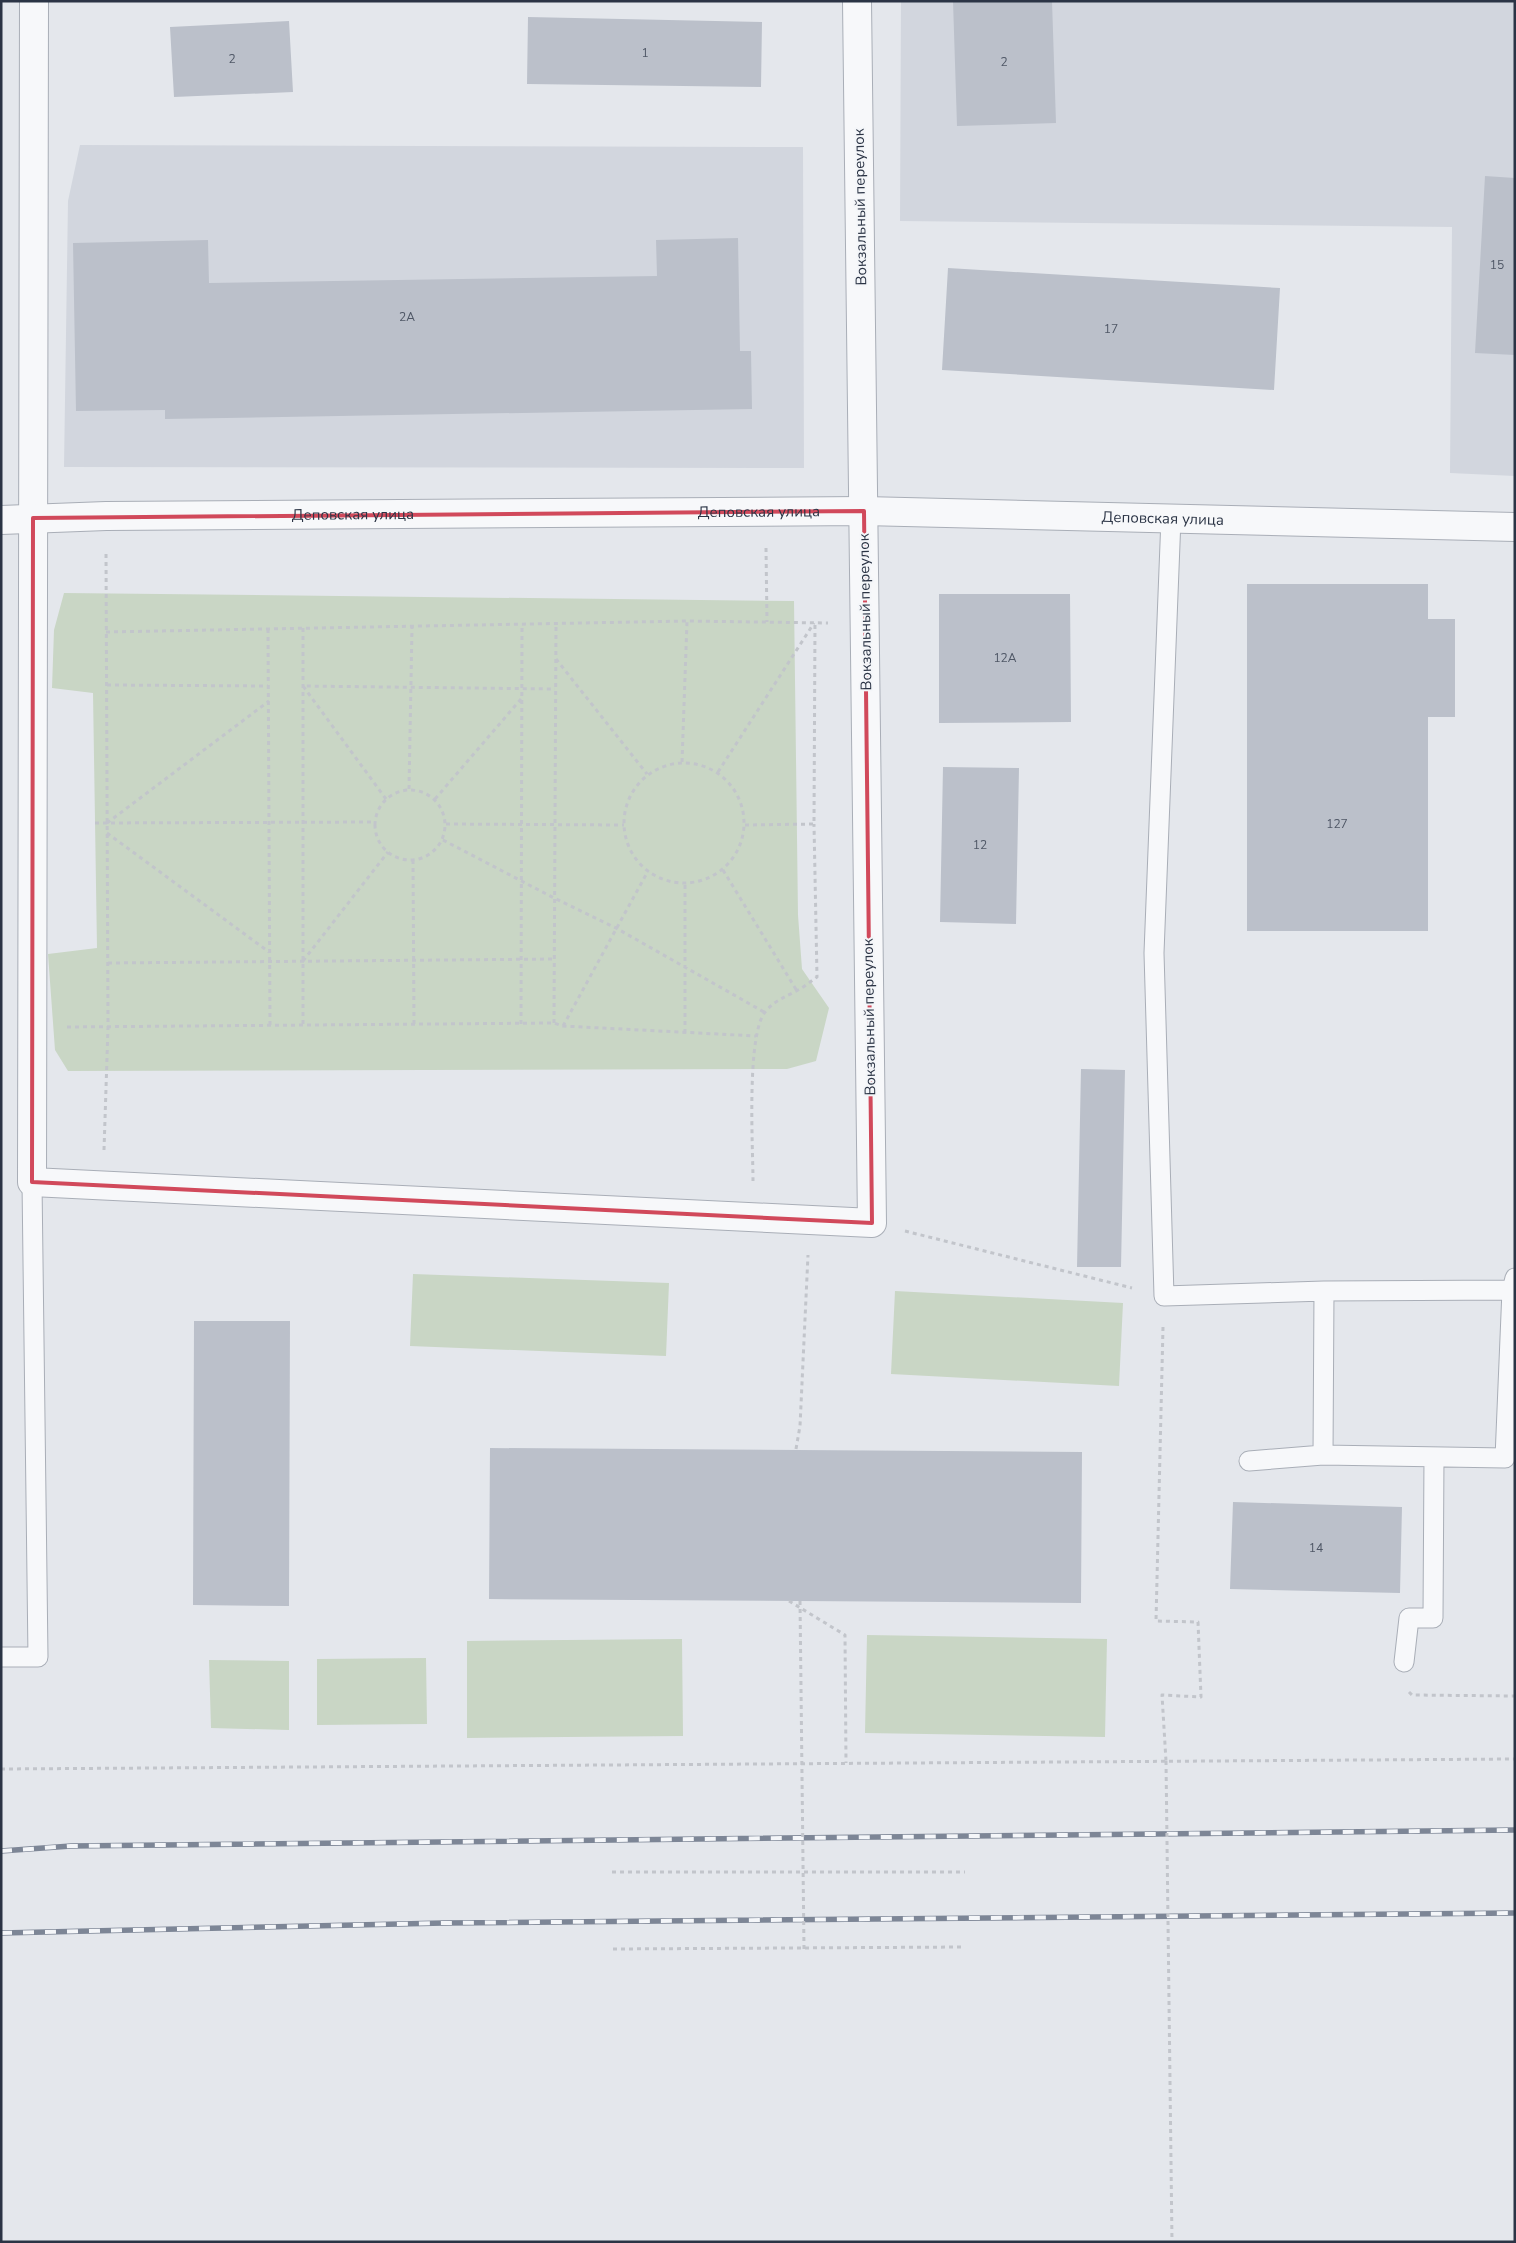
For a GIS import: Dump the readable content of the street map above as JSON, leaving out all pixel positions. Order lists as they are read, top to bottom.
{
  "streets": {
    "street": ["Вокзальный переулок", "Деповская улица"]
  },
  "crossings": [
    ["Вокзальный переулок", "Деповская улица"]
  ],
  "house_numbers": [
    "1",
    "2",
    "2",
    "15",
    "2А",
    "17",
    "12А",
    "127",
    "12",
    "14"
  ]
}
